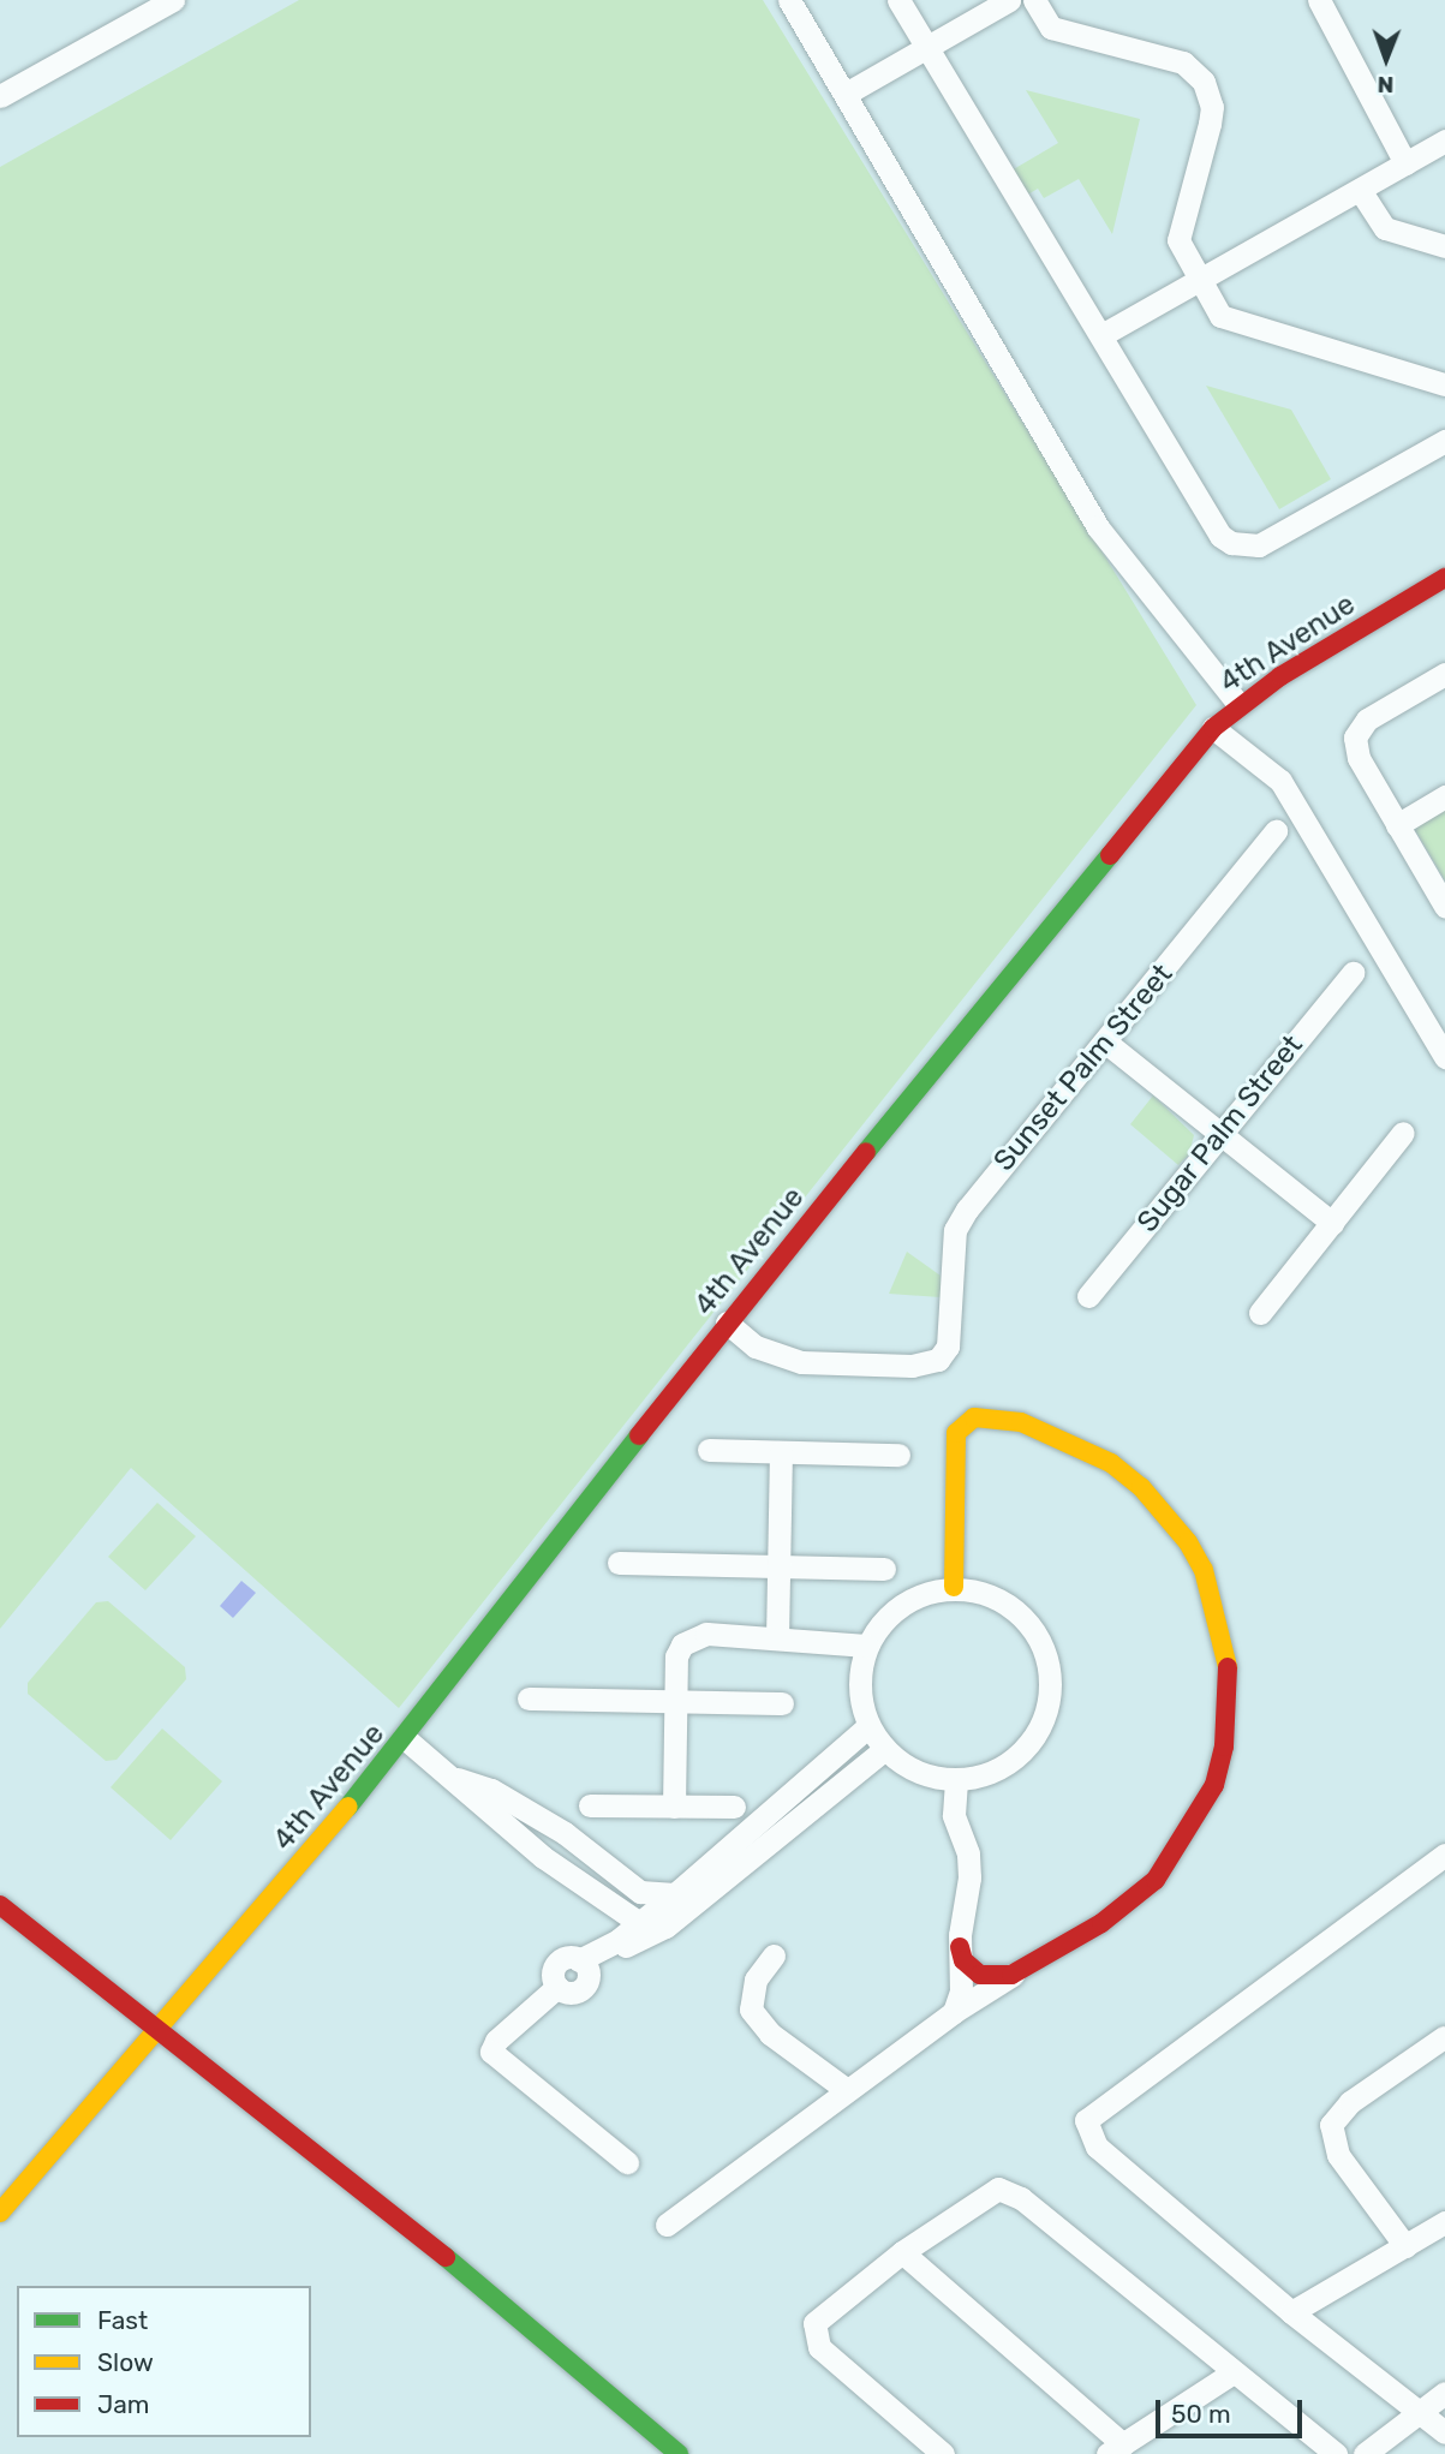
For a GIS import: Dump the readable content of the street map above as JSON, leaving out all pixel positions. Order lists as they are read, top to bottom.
{
  "streets": {
    "street": ["4th Avenue", "Sunset Palm Street", "Sugar Palm Street"]
  },
  "crossings": [
    ["4th Avenue", "Sunset Palm Street"]
  ],
  "legend": ["Fast", "Slow", "Jam"],
  "scale_bar": "50 m",
  "north": "bottom"
}
